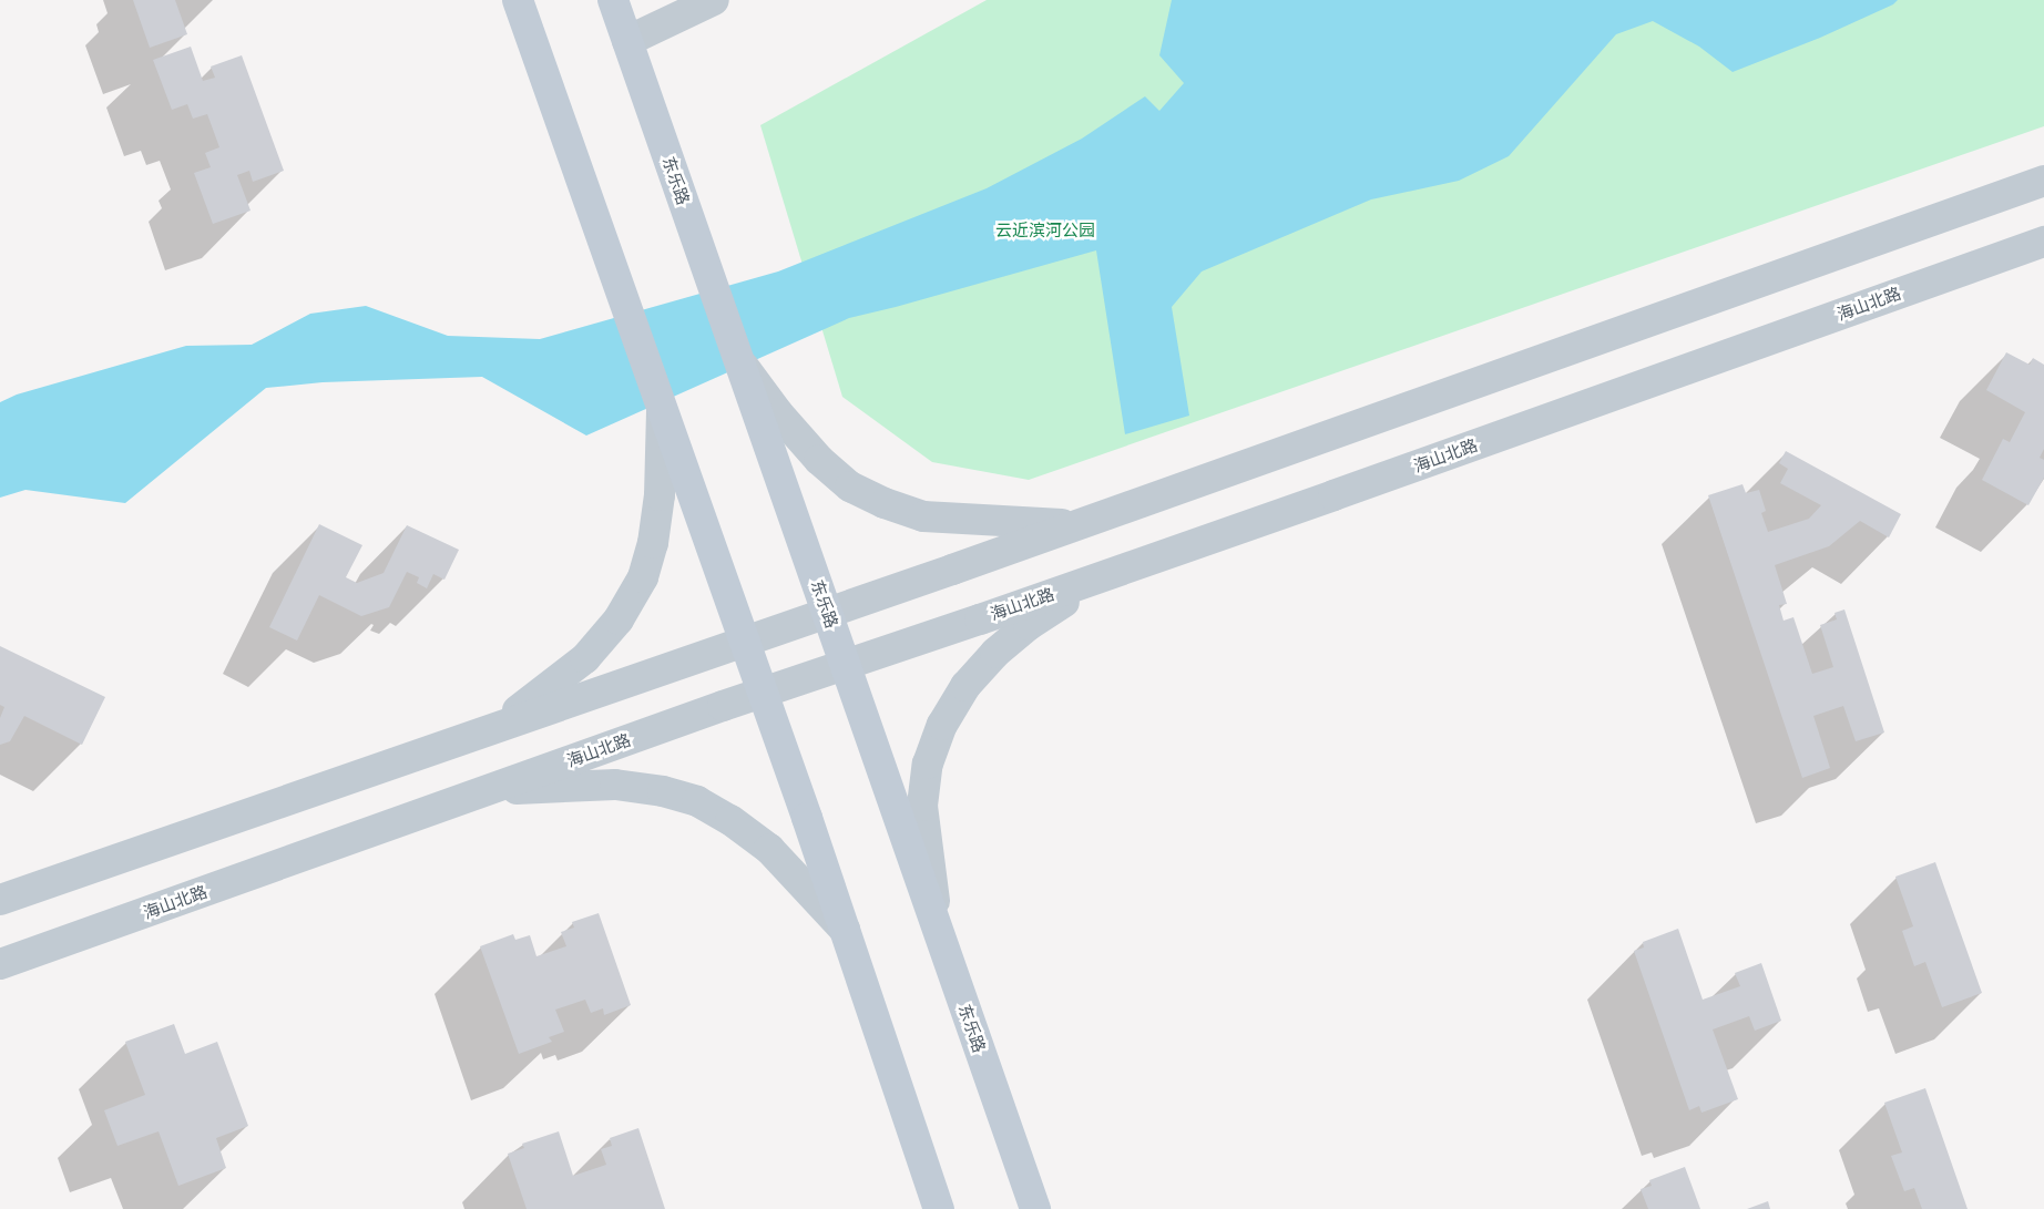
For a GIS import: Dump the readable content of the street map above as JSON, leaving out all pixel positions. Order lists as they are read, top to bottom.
{
  "streets": {
    "main road": ["东乐路"],
    "street": ["海山北路"]
  },
  "crossings": [
    ["东乐路", "海山北路"]
  ],
  "parks": ["云近滨河公园"]
}
